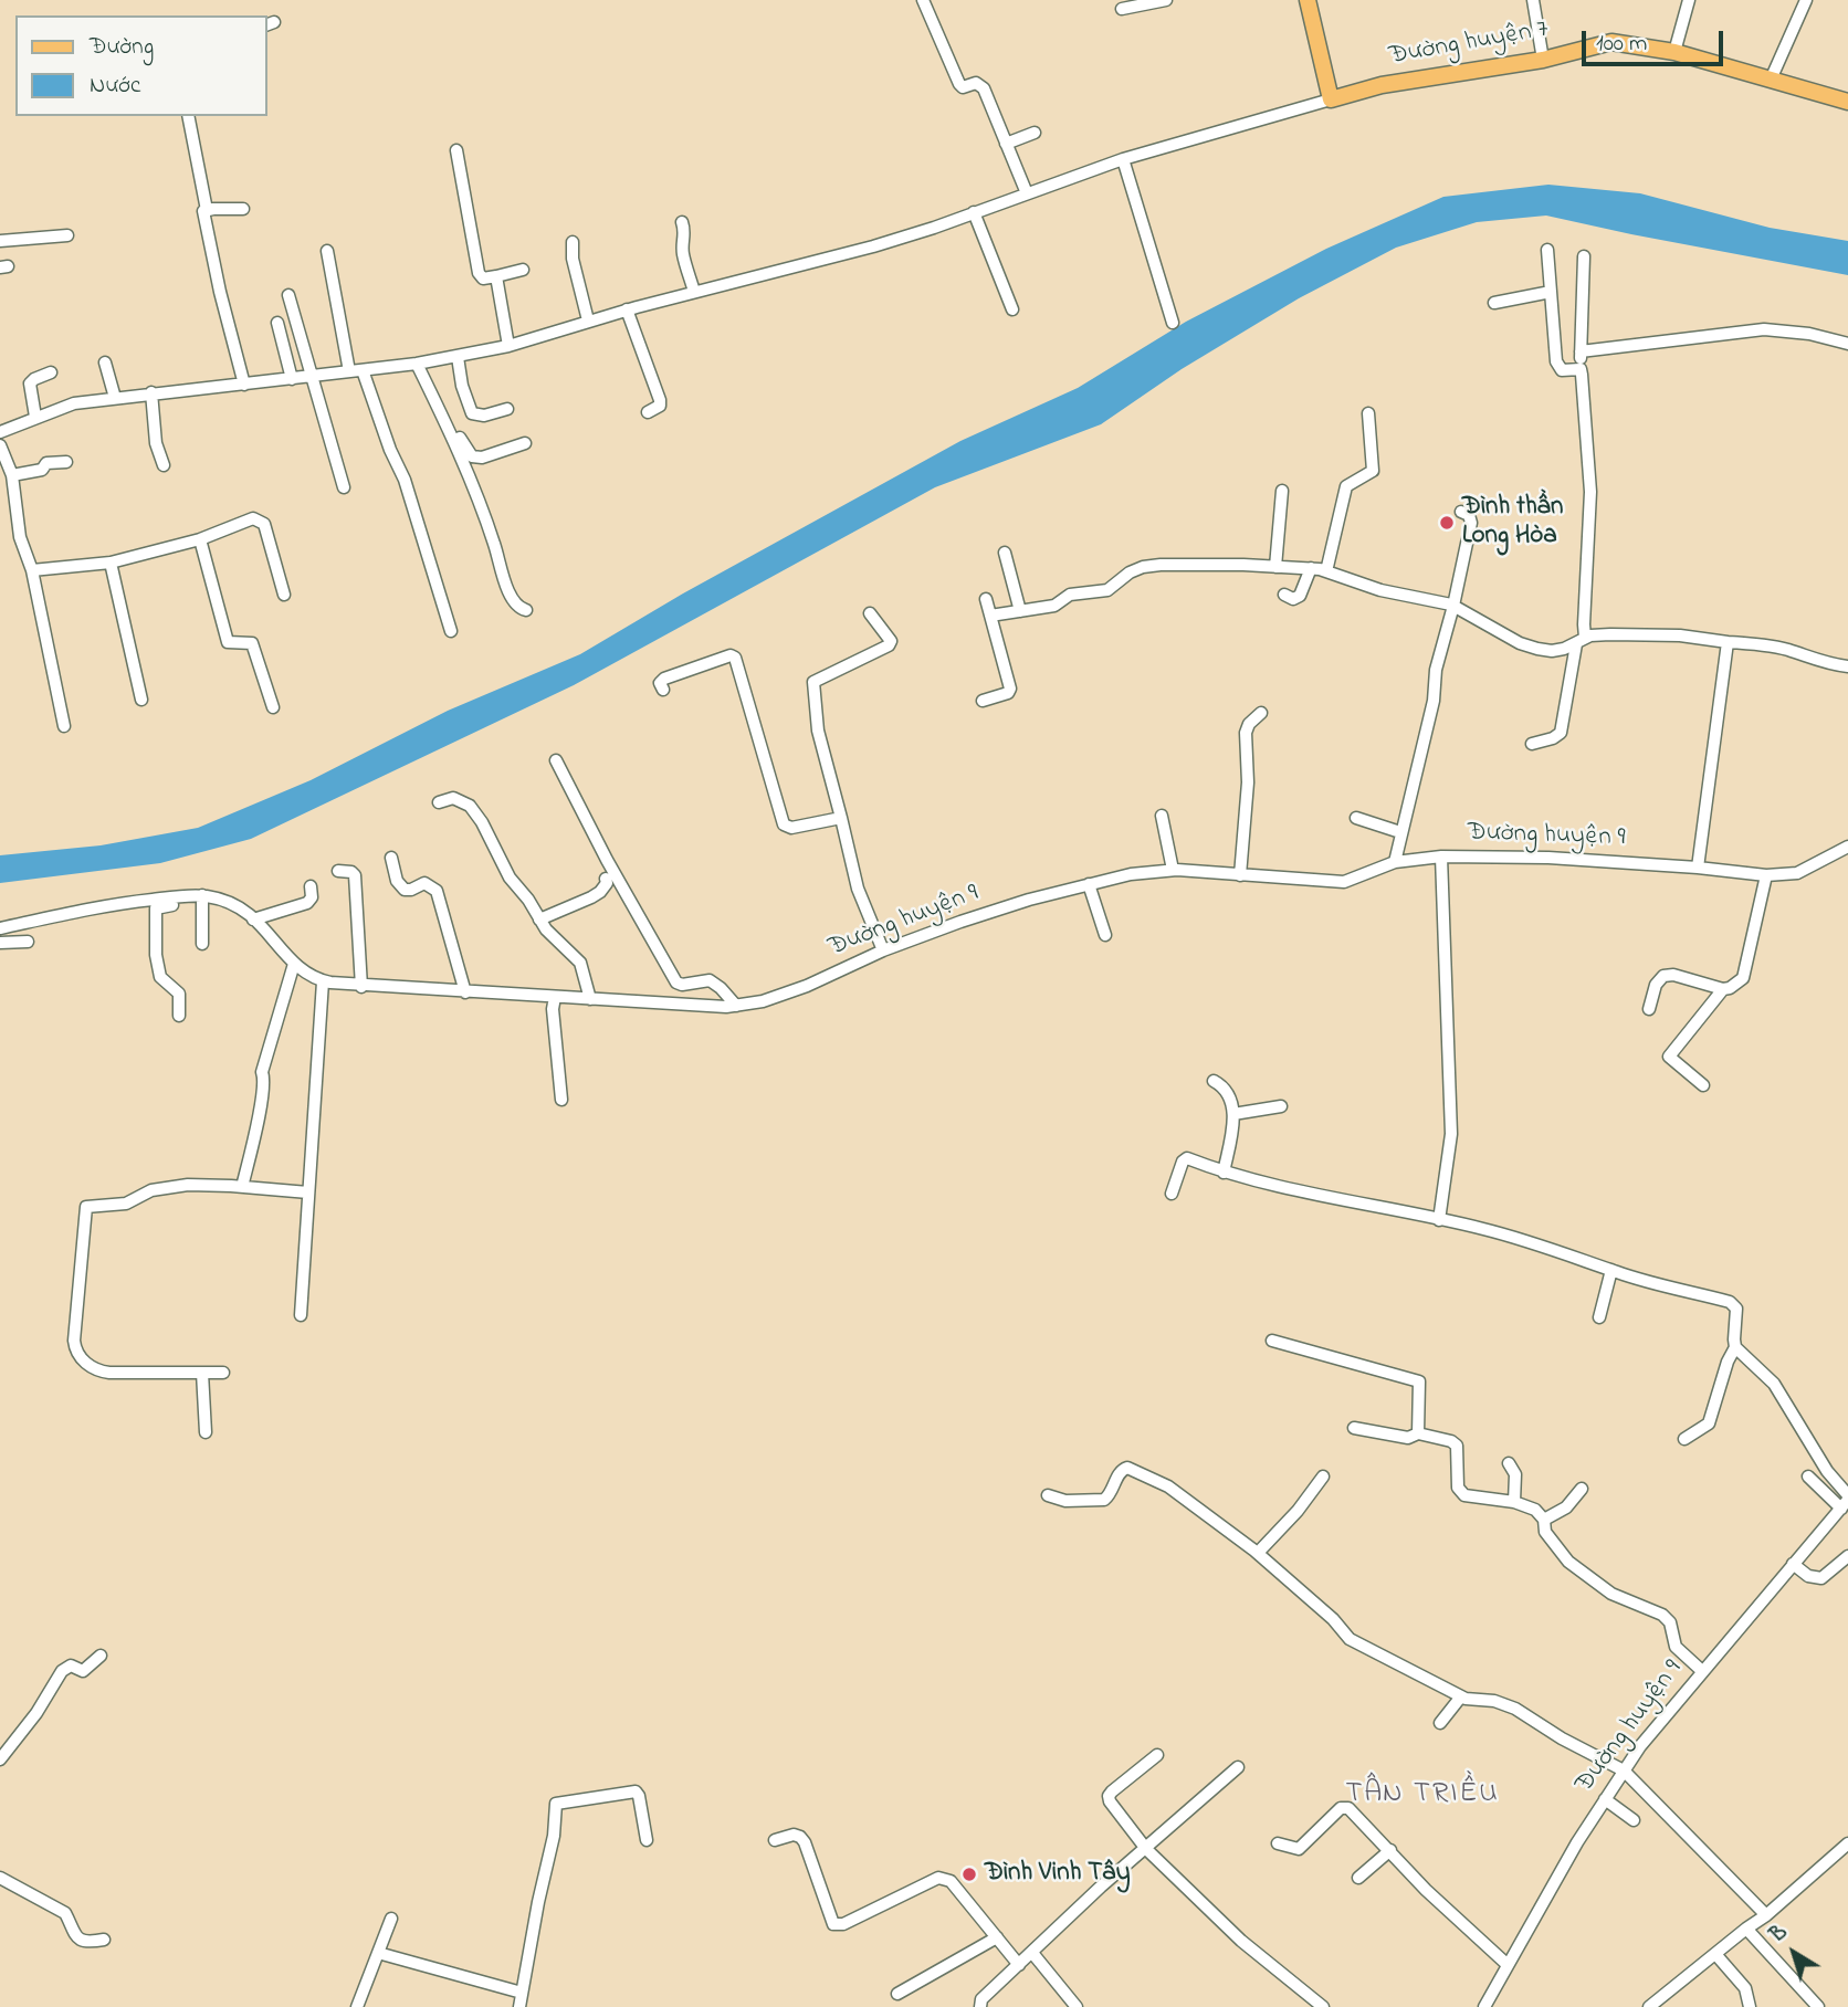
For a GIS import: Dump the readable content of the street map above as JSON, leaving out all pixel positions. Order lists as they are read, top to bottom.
{
  "streets": {
    "main road": ["Đường huyện 7"],
    "street": ["Đường huyện 9"]
  },
  "districts": ["TÂN TRIỀU"],
  "places": ["Đình thần Long Hòa", "Đình Vinh Tây"],
  "legend": ["Đường", "Nước"],
  "scale_bar": "100 m",
  "north": "top left"
}
